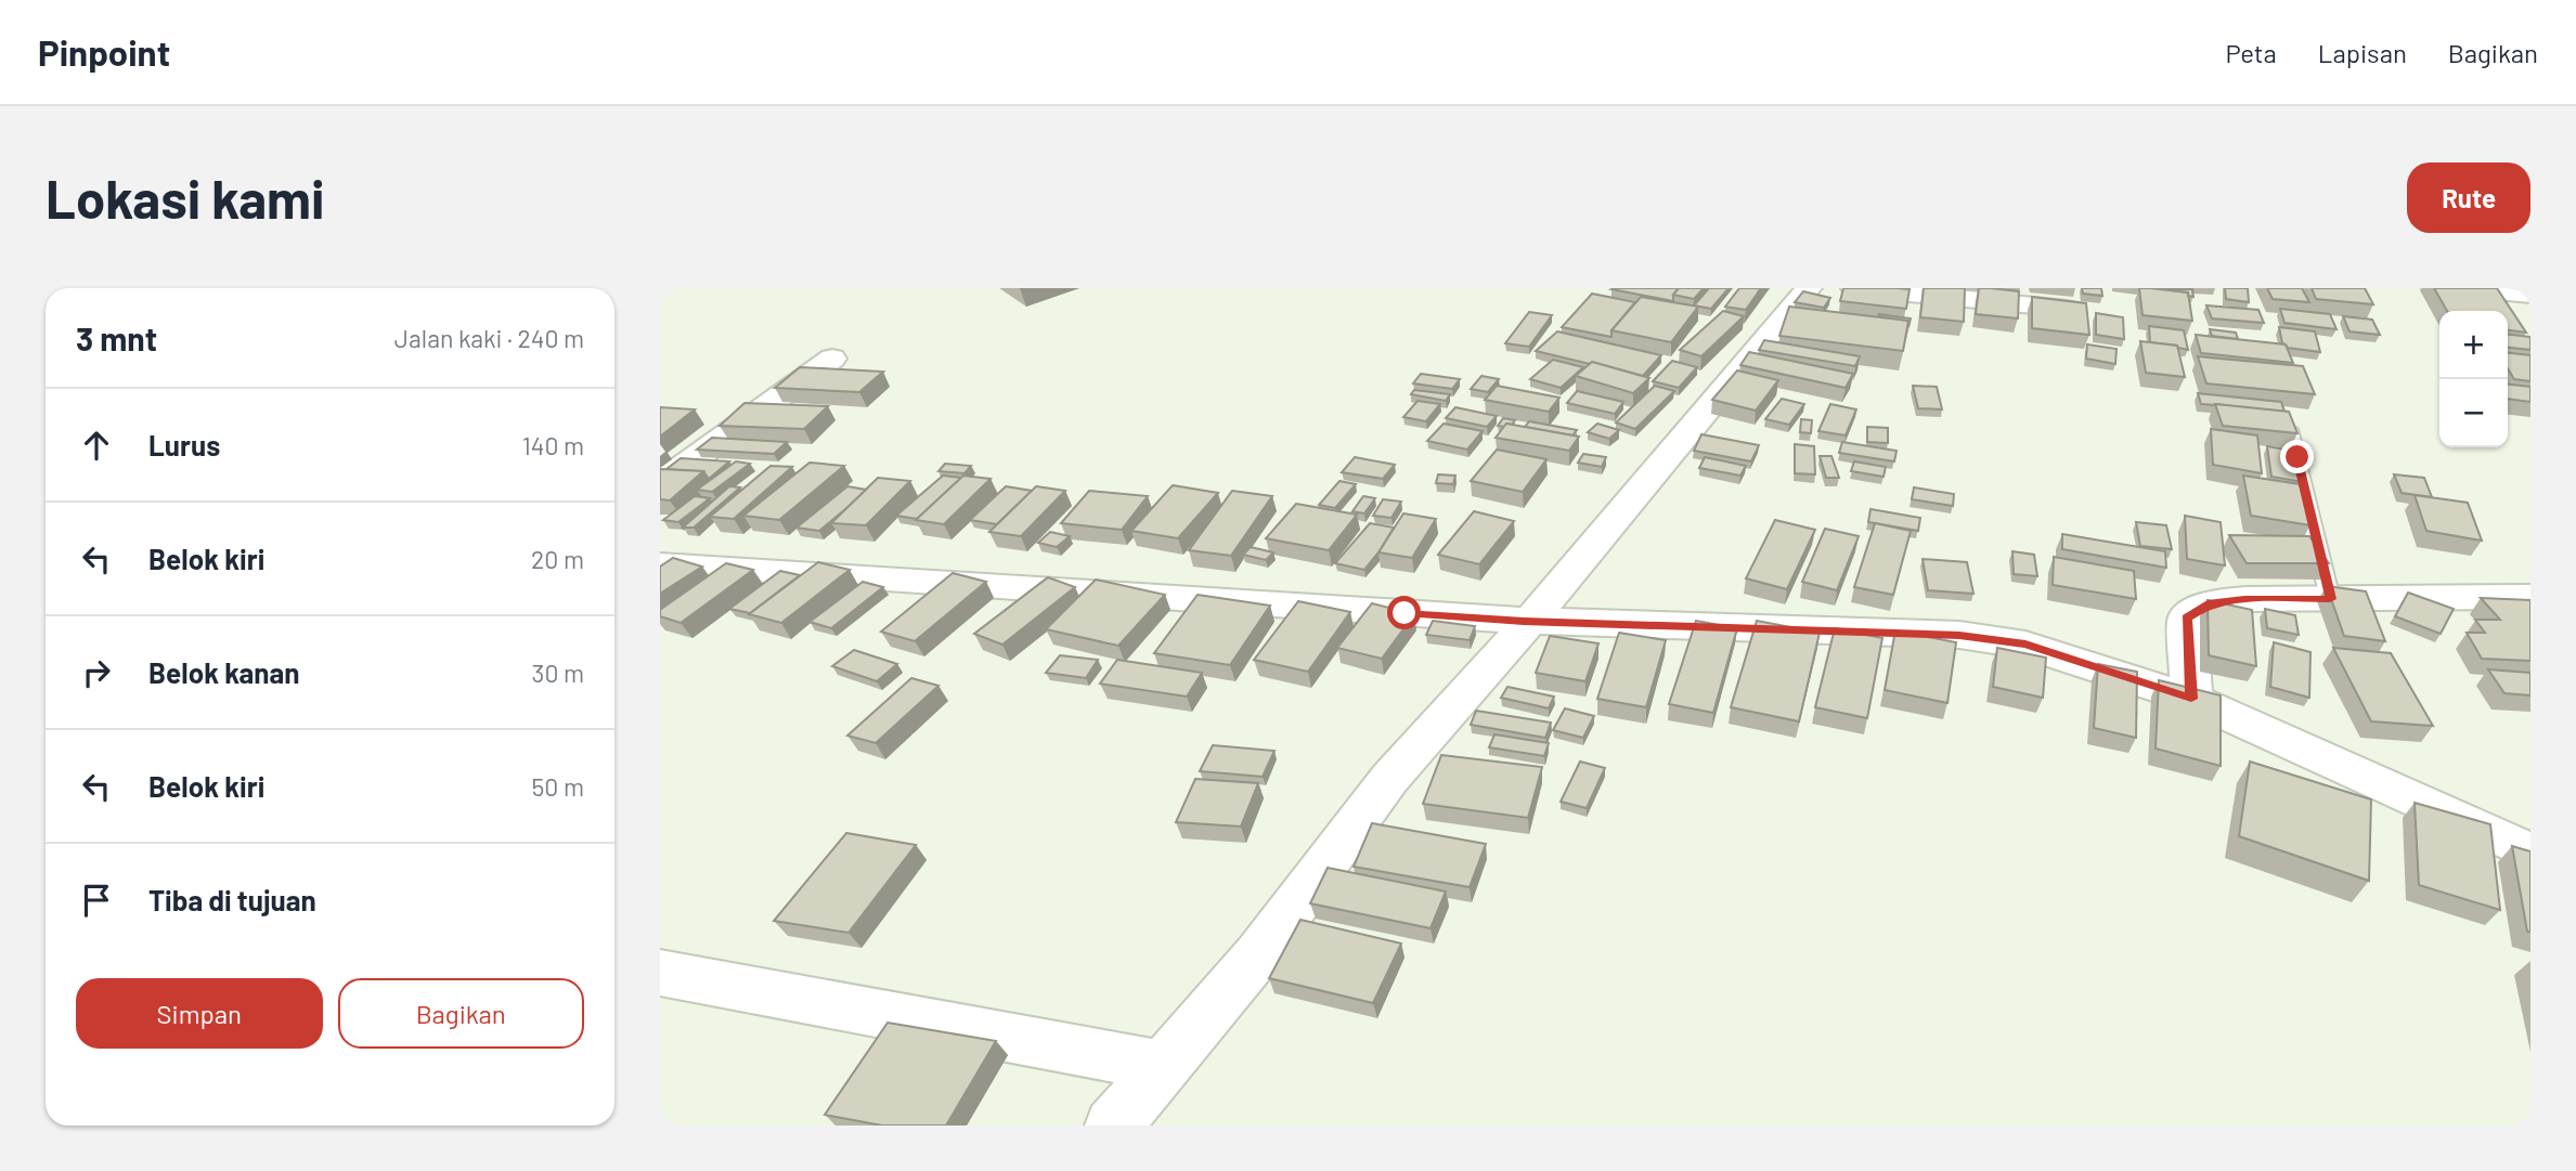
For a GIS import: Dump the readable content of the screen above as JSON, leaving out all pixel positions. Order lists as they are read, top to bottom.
{
  "page": {
    "header": "Pinpoint",
    "nav": ["Peta", "Lapisan", "Bagikan"],
    "buttons": [
      "Rute",
      ["Simpan", "Bagikan"]
    ],
    "title": "Lokasi kami",
    "heading": ["3 mnt", "Jalan kaki · 240 m"],
    "map_buttons": ["+", "−"],
    "list": [
      ["Lurus", "140 m"],
      ["Belok kiri", "20 m"],
      ["Belok kanan", "30 m"],
      ["Belok kiri", "50 m"],
      "Tiba di tujuan"
    ]
  }
}
